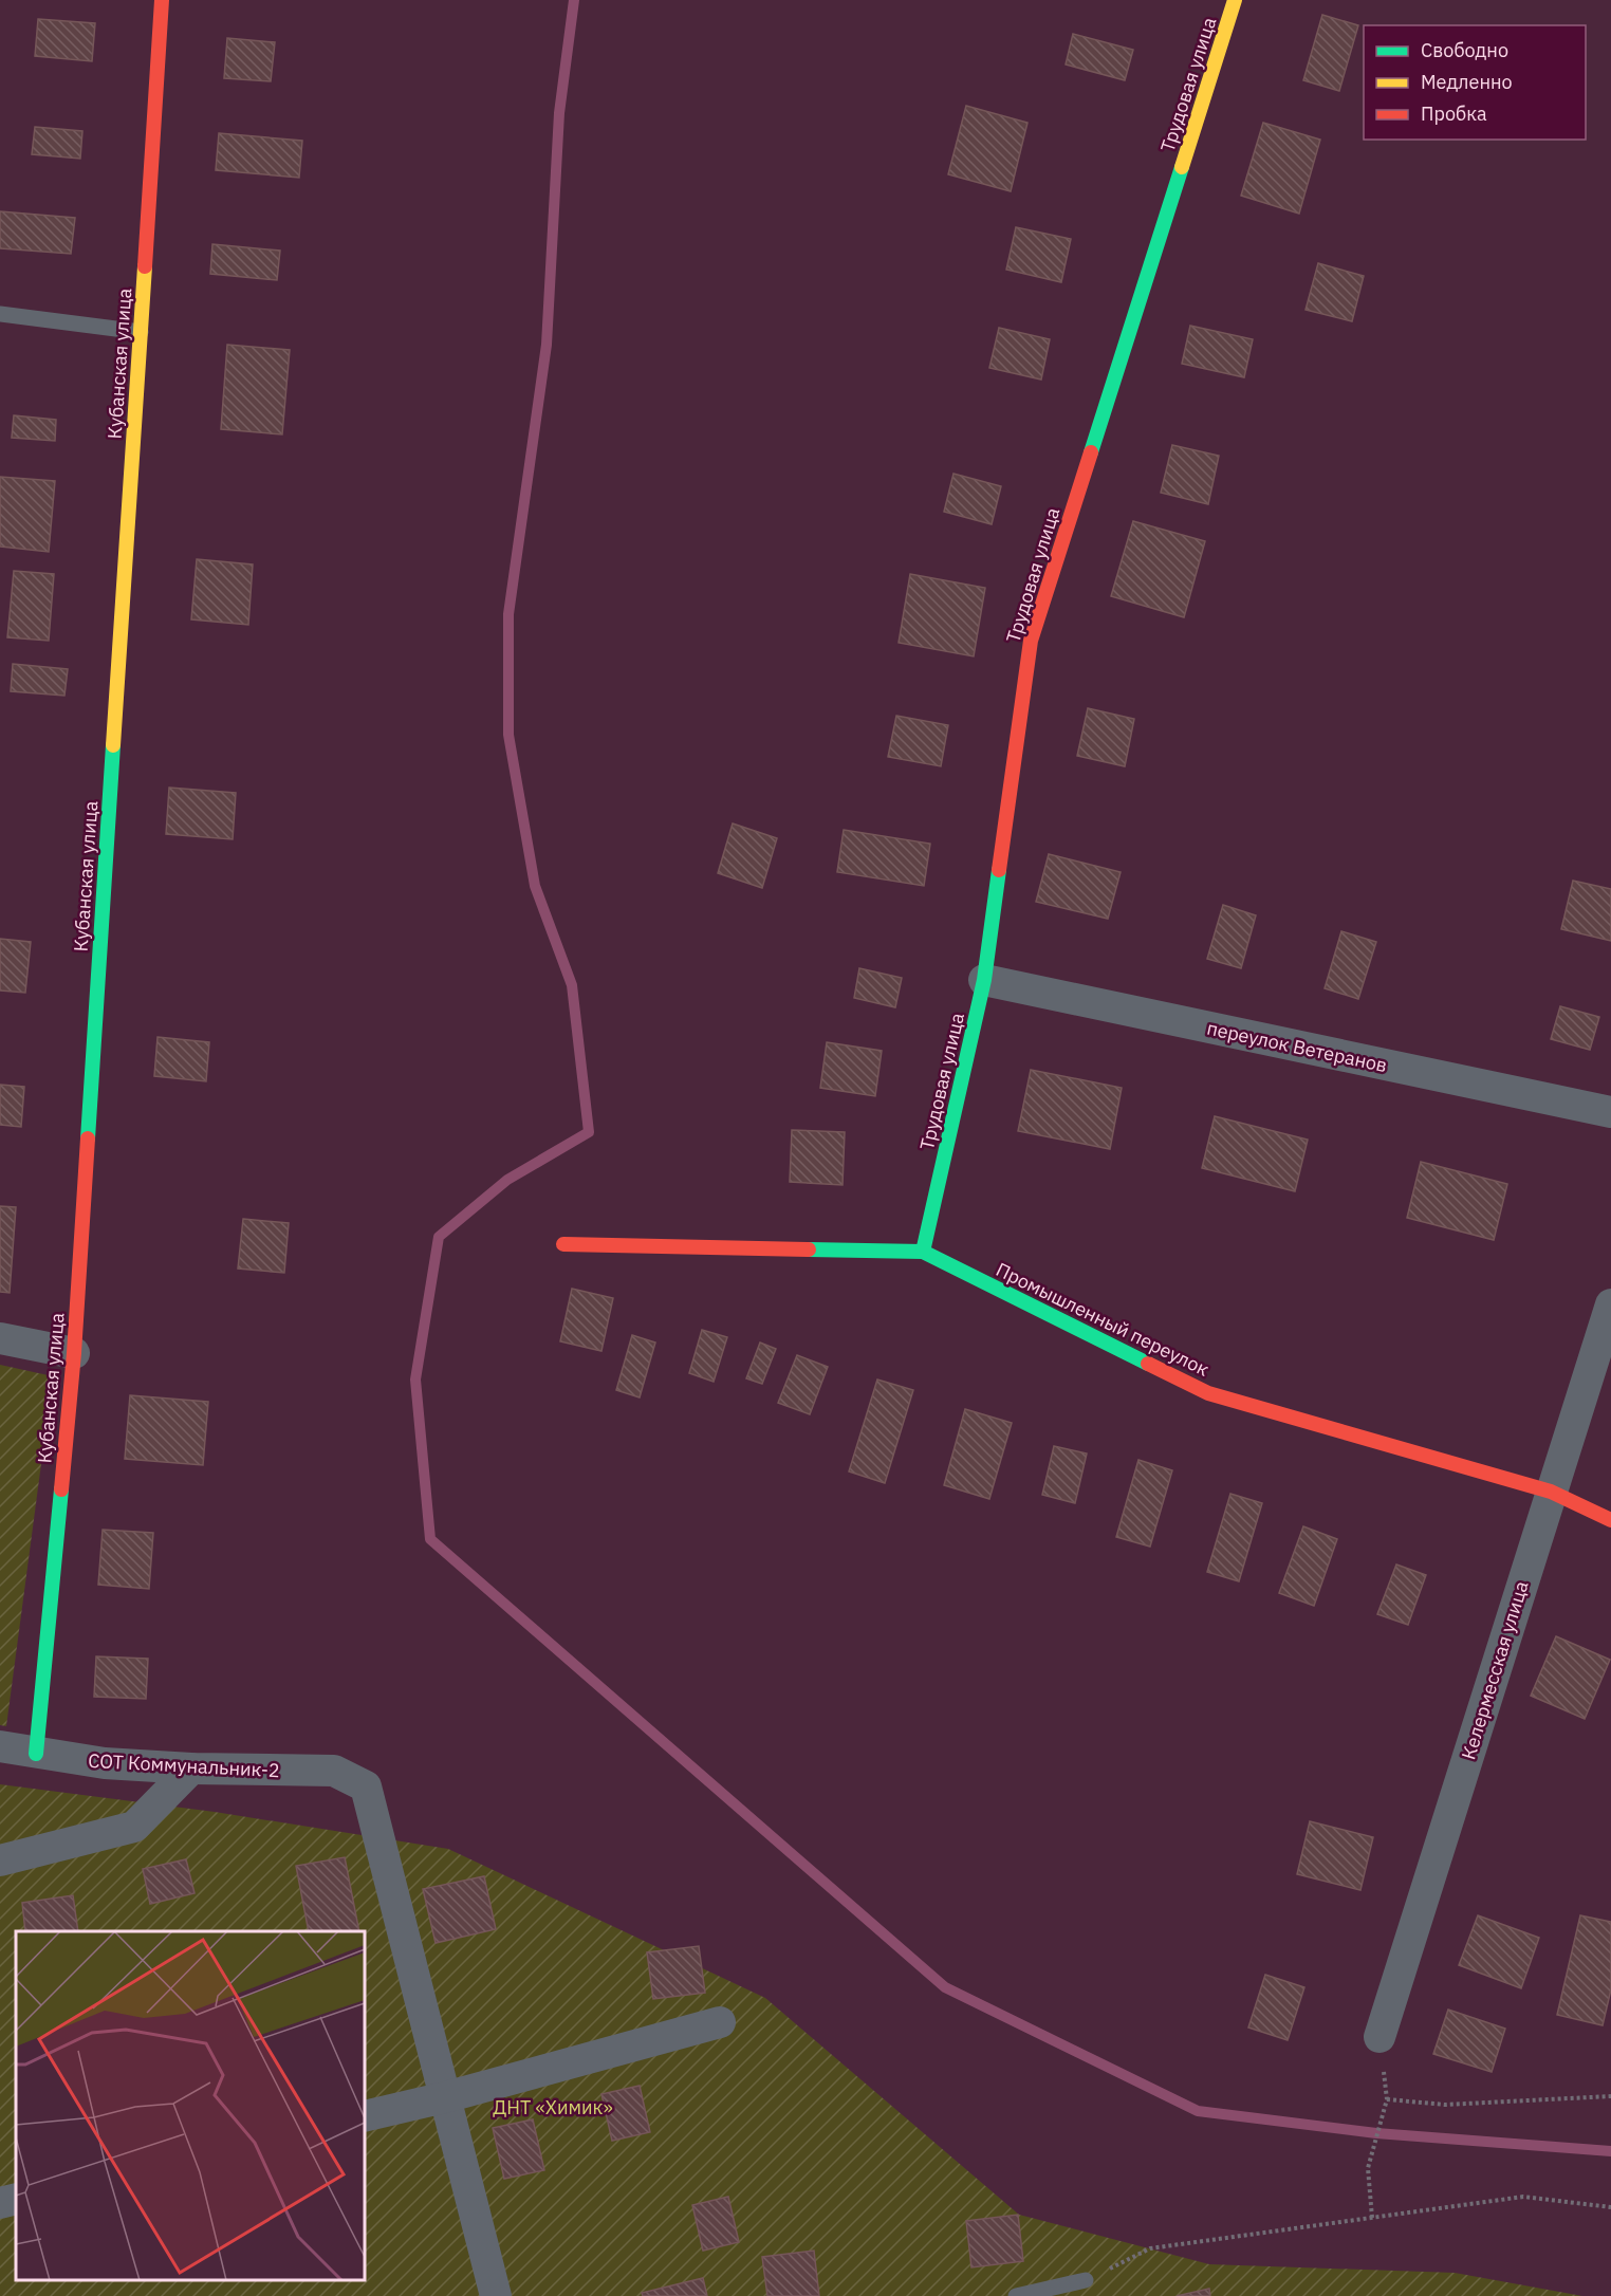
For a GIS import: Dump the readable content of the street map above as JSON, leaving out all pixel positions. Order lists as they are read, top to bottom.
{
  "streets": {
    "street": [
      "Трудовая улица",
      "Кубанская улица",
      "переулок Ветеранов",
      "Промышленный переулок",
      "Келермесская улица",
      "СОТ Коммунальник-2"
    ]
  },
  "crossings": [
    ["Трудовая улица", "переулок Ветеранов"],
    ["Трудовая улица", "Промышленный переулок"],
    ["Кубанская улица", "СОТ Коммунальник-2"],
    ["Промышленный переулок", "Келермесская улица"]
  ],
  "parks": ["ДНТ «Химик»"],
  "legend": ["Свободно", "Медленно", "Пробка"]
}
